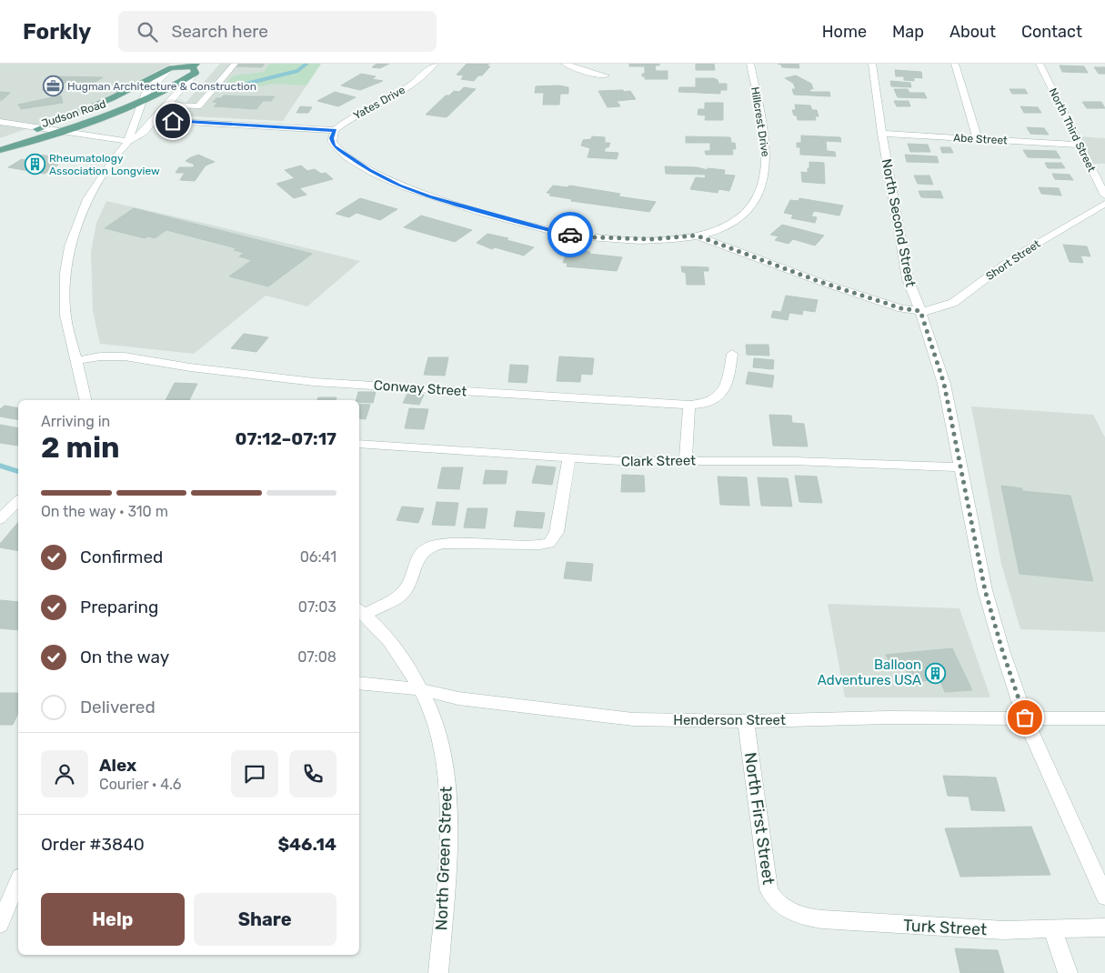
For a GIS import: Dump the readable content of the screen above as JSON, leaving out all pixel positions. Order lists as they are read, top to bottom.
{
  "streets": {
    "main road": ["Judson Road"],
    "street": [
      "Yates Drive",
      "Hillcrest Drive",
      "North Third Street",
      "Abe Street",
      "North Second Street",
      "Short Street",
      "Conway Street",
      "Clark Street",
      "Henderson Street",
      "North First Street",
      "North Green Street",
      "Turk Street"
    ]
  },
  "crossings": [
    ["Yates Drive", "Hillcrest Drive"],
    ["North Third Street", "Abe Street"],
    ["Abe Street", "North Second Street"],
    ["North Second Street", "Short Street"],
    ["North Second Street", "Clark Street"],
    ["North Second Street", "Henderson Street"],
    ["Henderson Street", "North First Street"],
    ["Henderson Street", "North Green Street"],
    ["North First Street", "Turk Street"]
  ],
  "places": {
    "office": ["Hugman Architecture & Construction"],
    "building": ["Rheumatology Association Longview", "Balloon Adventures USA"]
  },
  "page": {
    "header": "Forkly",
    "search": "Search here",
    "nav": [
      "Home",
      "Map",
      "About",
      "Contact"
    ],
    "heading": ["2 min", "Arriving in", "07:12–07:17"],
    "panel": [
      "Alex",
      "Courier · 4.6",
      "Order #3840",
      "$46.14"
    ],
    "bar": "On the way · 310 m",
    "list": [
      ["Confirmed", "06:41"],
      ["Preparing", "07:03"],
      ["On the way", "07:08"],
      "Delivered"
    ],
    "buttons": ["Help", "Share"]
  }
}
